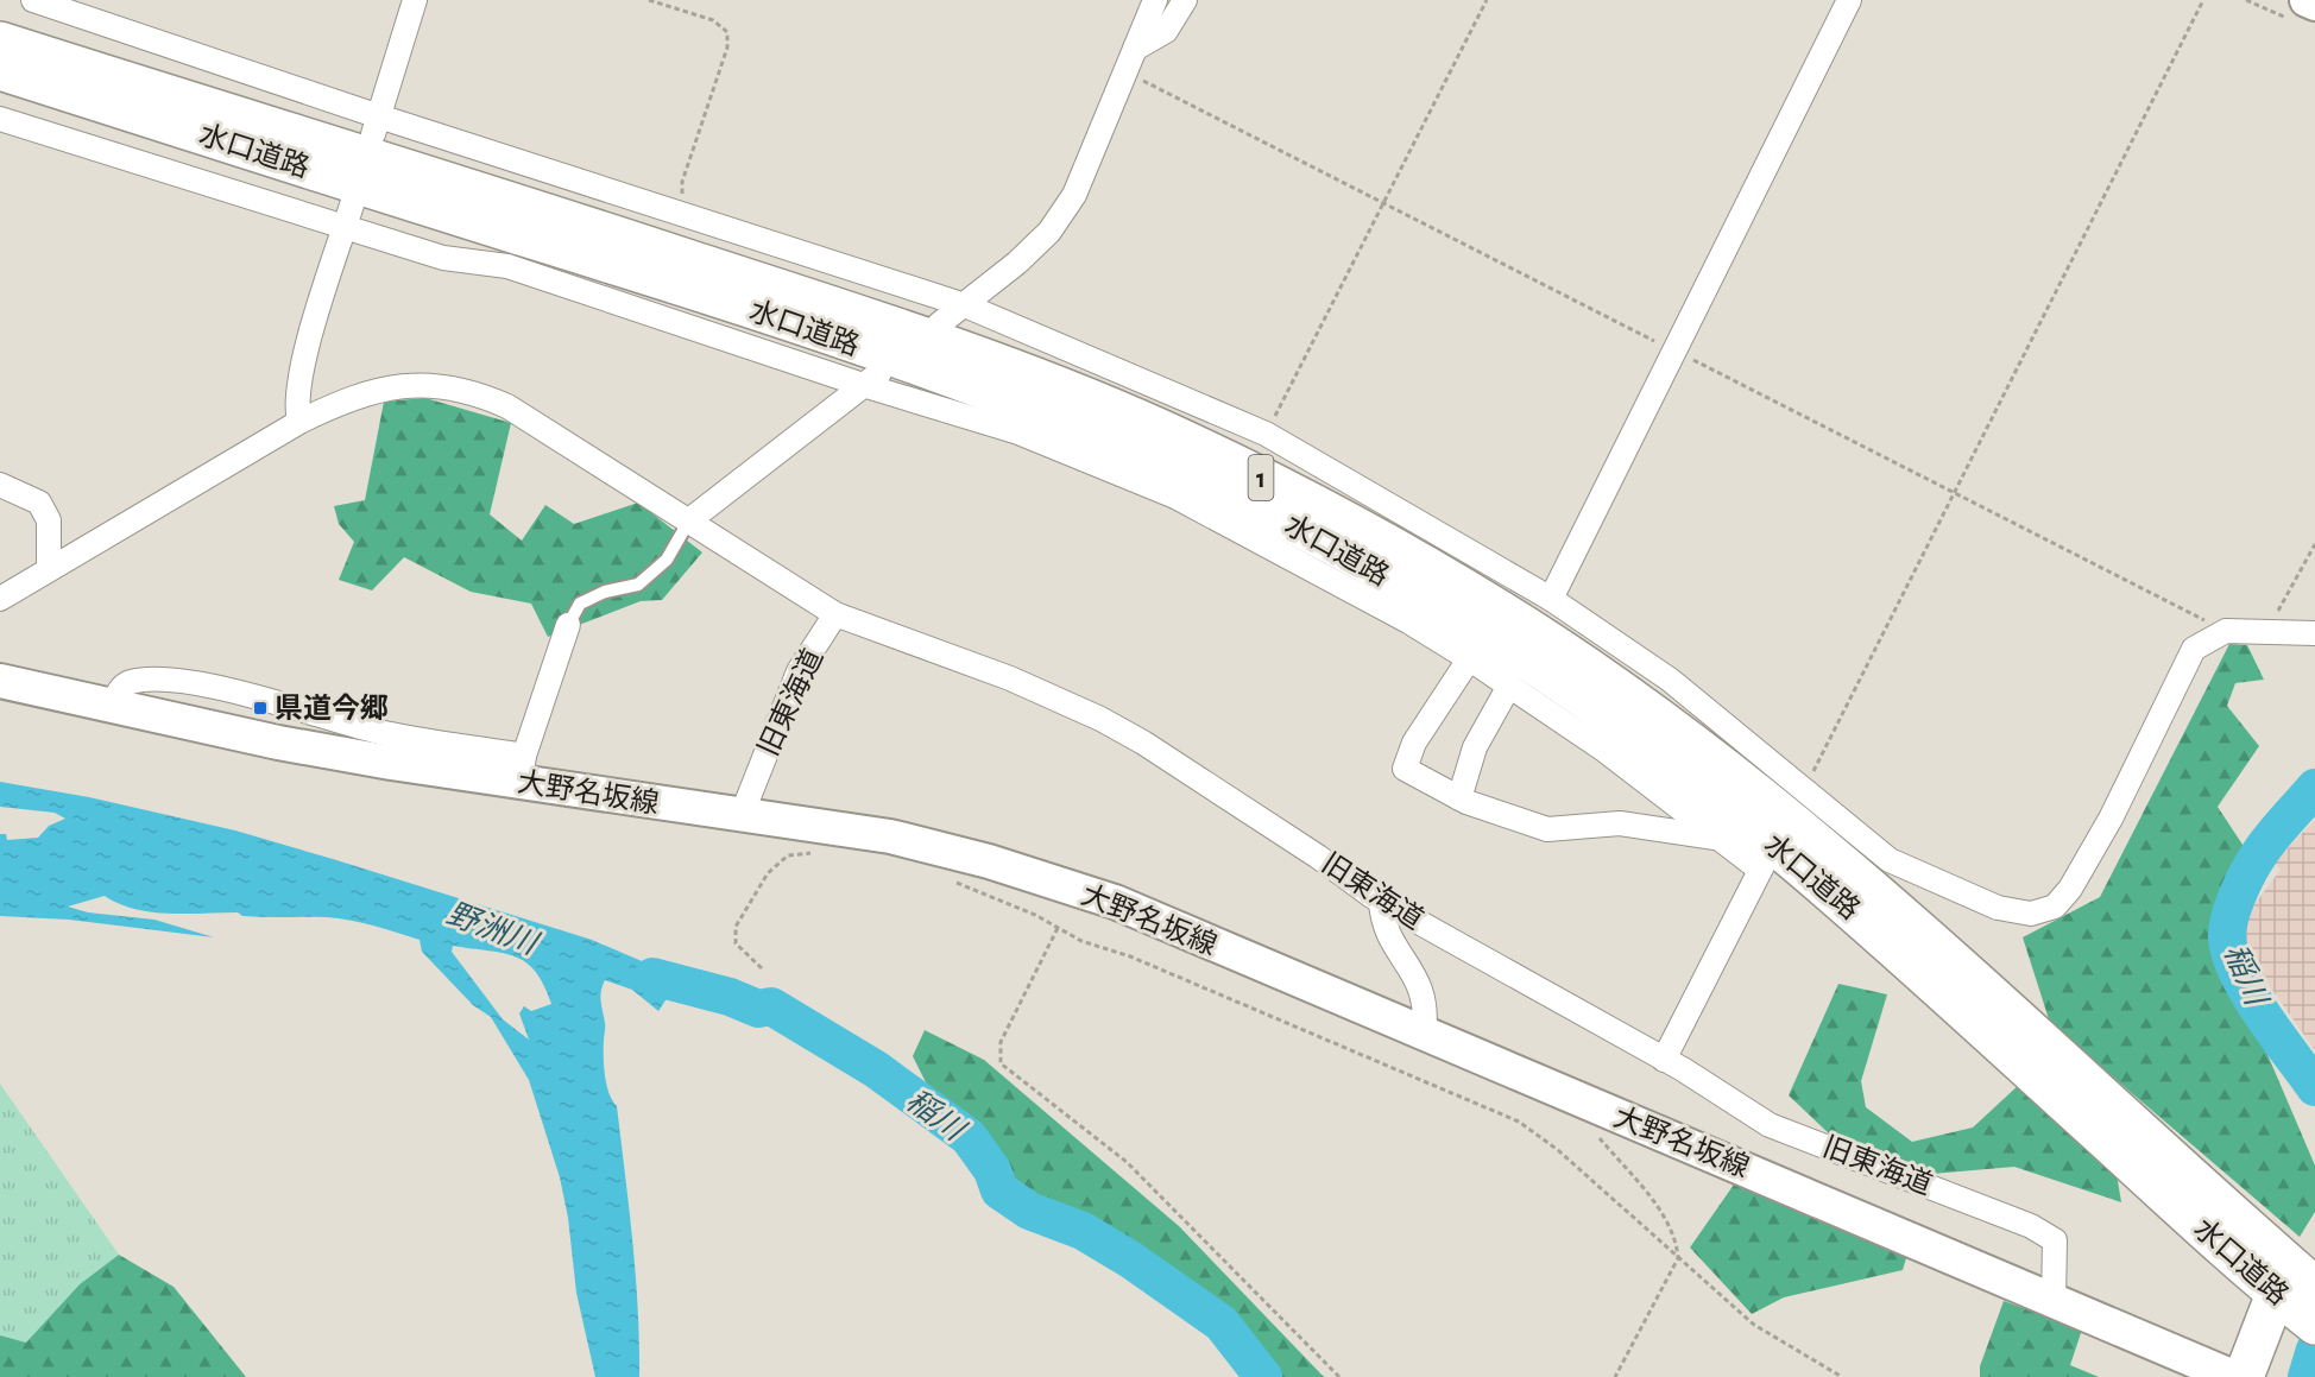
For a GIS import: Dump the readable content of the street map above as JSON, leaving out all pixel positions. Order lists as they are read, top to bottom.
{
  "streets": {
    "highway": ["水口道路", "1"],
    "main road": ["大野名坂線"],
    "street": ["旧東海道"]
  },
  "crossings": [
    ["旧東海道", "大野名坂線"]
  ],
  "water": ["野洲川", "稲川"],
  "places": {
    "transit": ["県道今郷"]
  }
}
